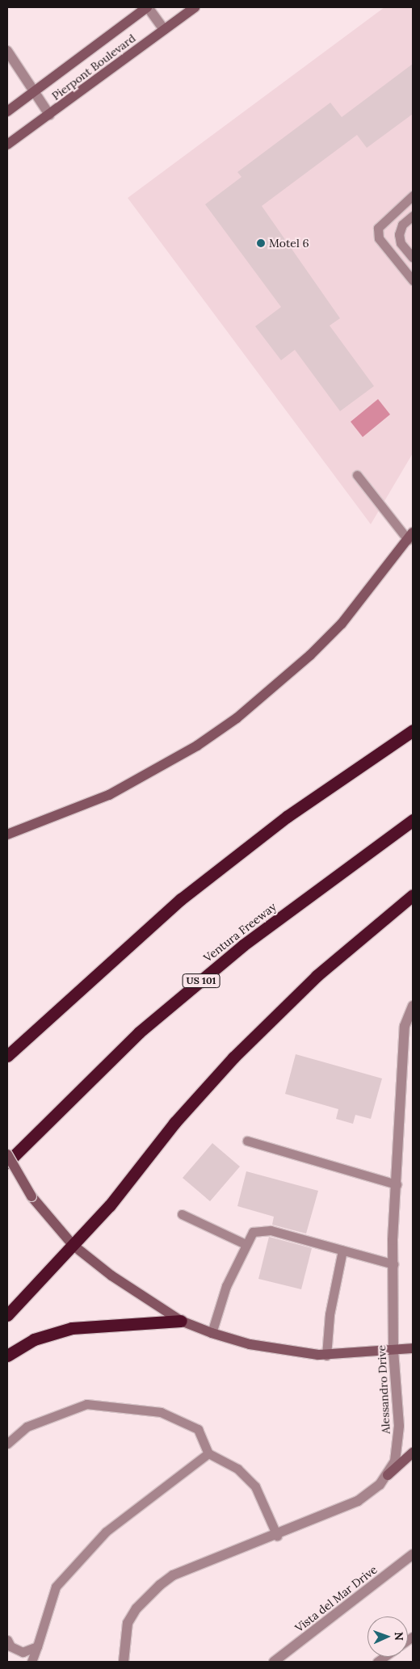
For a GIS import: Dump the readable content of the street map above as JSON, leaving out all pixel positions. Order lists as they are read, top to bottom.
{
  "streets": {
    "highway": ["Ventura Freeway", "US 101"],
    "main road": ["Pierpont Boulevard"],
    "street": ["Alessandro Drive", "Vista del Mar Drive"]
  },
  "places": ["Motel 6"],
  "north": "right"
}
